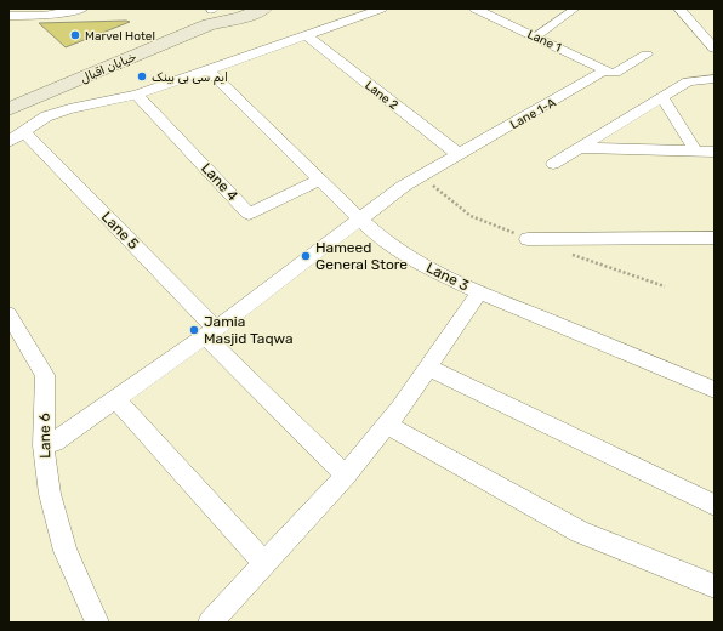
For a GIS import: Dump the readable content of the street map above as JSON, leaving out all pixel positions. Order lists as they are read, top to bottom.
{
  "streets": {
    "main road": ["خیابان اقبال"],
    "street": [
      "Lane 1",
      "Lane 2",
      "Lane 1-A",
      "Lane 4",
      "Lane 5",
      "Lane 3",
      "Lane 6"
    ]
  },
  "crossings": [
    ["Lane 1", "Lane 1-A"],
    ["Lane 2", "Lane 1-A"],
    ["Lane 1-A", "Lane 5"],
    ["Lane 1-A", "Lane 3"],
    ["Lane 1-A", "Lane 6"],
    ["Lane 4", "Lane 3"]
  ],
  "places": [
    "Marvel Hotel",
    "ایم سی بی بینک",
    "Hameed General Store",
    "Jamia Masjid Taqwa"
  ]
}
